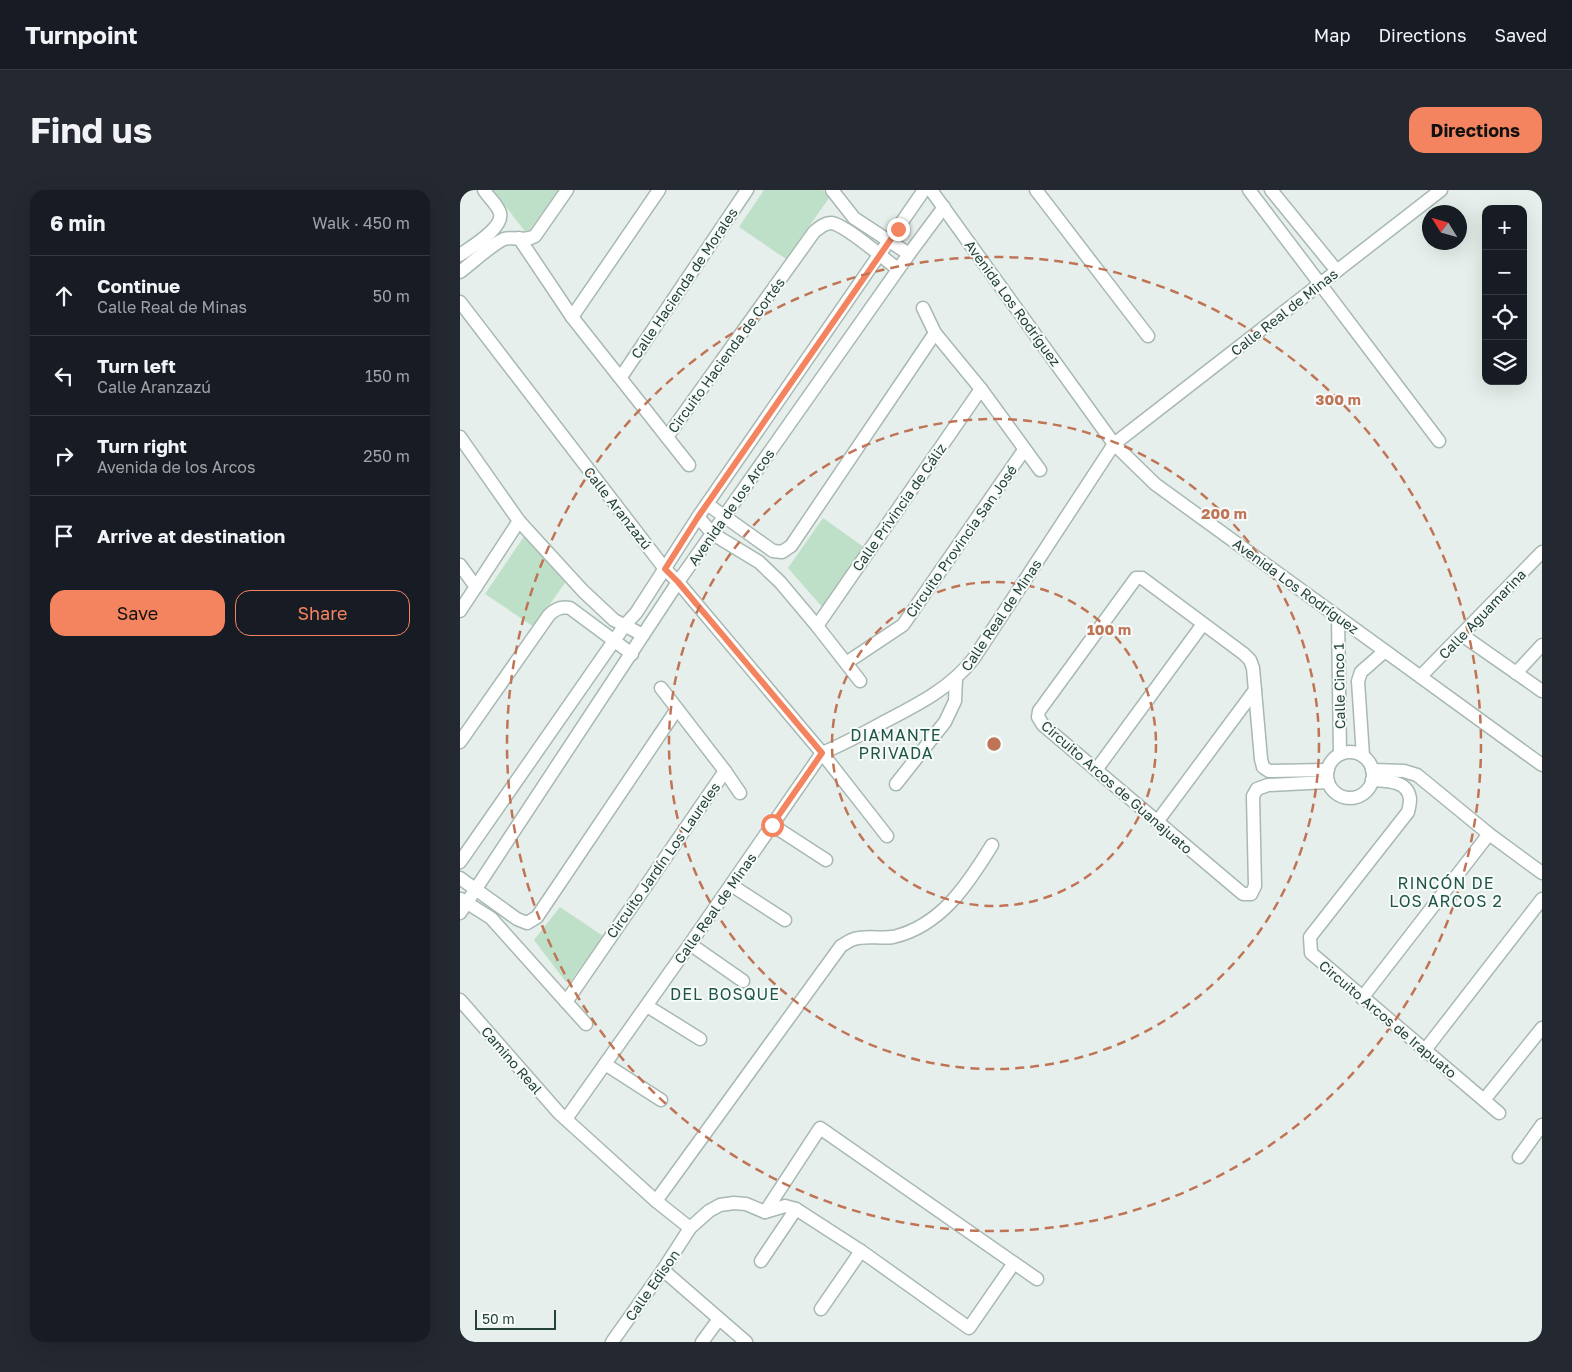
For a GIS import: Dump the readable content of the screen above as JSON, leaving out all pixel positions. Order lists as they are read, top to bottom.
{
  "streets": {
    "street": [
      "Calle Hacienda de Morales",
      "Avenida Los Rodríguez",
      "Calle Real de Minas",
      "Circuito Hacienda de Cortés",
      "Avenida de los Arcos",
      "Calle Privincia de Cáliz",
      "Calle Aranzazú",
      "Circuito Provincia San José",
      "Calle Aguamarina",
      "Calle Cinco 1",
      "Circuito Arcos de Guanajuato",
      "Circuito Jardín Los Laureles",
      "Circuito Arcos de Irapuato",
      "Camino Real",
      "Calle Edison"
    ]
  },
  "crossings": [
    ["Calle Hacienda de Morales", "Circuito Hacienda de Cortés"],
    ["Avenida Los Rodríguez", "Calle Real de Minas"],
    ["Avenida Los Rodríguez", "Avenida de los Arcos"],
    ["Avenida Los Rodríguez", "Calle Aguamarina"],
    ["Avenida Los Rodríguez", "Calle Cinco 1"],
    ["Calle Real de Minas", "Calle Aranzazú"],
    ["Calle Real de Minas", "Camino Real"],
    ["Circuito Hacienda de Cortés", "Avenida de los Arcos"],
    ["Avenida de los Arcos", "Calle Aranzazú"],
    ["Calle Privincia de Cáliz", "Circuito Provincia San José"],
    ["Calle Cinco 1", "Circuito Arcos de Guanajuato"],
    ["Calle Cinco 1", "Circuito Arcos de Irapuato"],
    ["Circuito Arcos de Guanajuato", "Circuito Arcos de Irapuato"],
    ["Camino Real", "Calle Edison"]
  ],
  "districts": ["DIAMANTE PRIVADA", "RINCÓN DE LOS ARCOS 2", "DEL BOSQUE"],
  "scale_bar": "50 m",
  "north": "top left",
  "page": {
    "header": "Turnpoint",
    "nav": ["Map", "Directions", "Saved"],
    "buttons": [
      "Directions",
      ["Save", "Share"]
    ],
    "title": "Find us",
    "heading": ["6 min", "Walk · 450 m"],
    "map_buttons": ["+", "−"],
    "list": [
      ["Continue", "Calle Real de Minas", "50 m"],
      ["Turn left", "Calle Aranzazú", "150 m"],
      ["Turn right", "Avenida de los Arcos", "250 m"],
      "Arrive at destination"
    ],
    "scale": "50 m"
  },
  "rings": ["300 m", "200 m", "100 m"]
}
